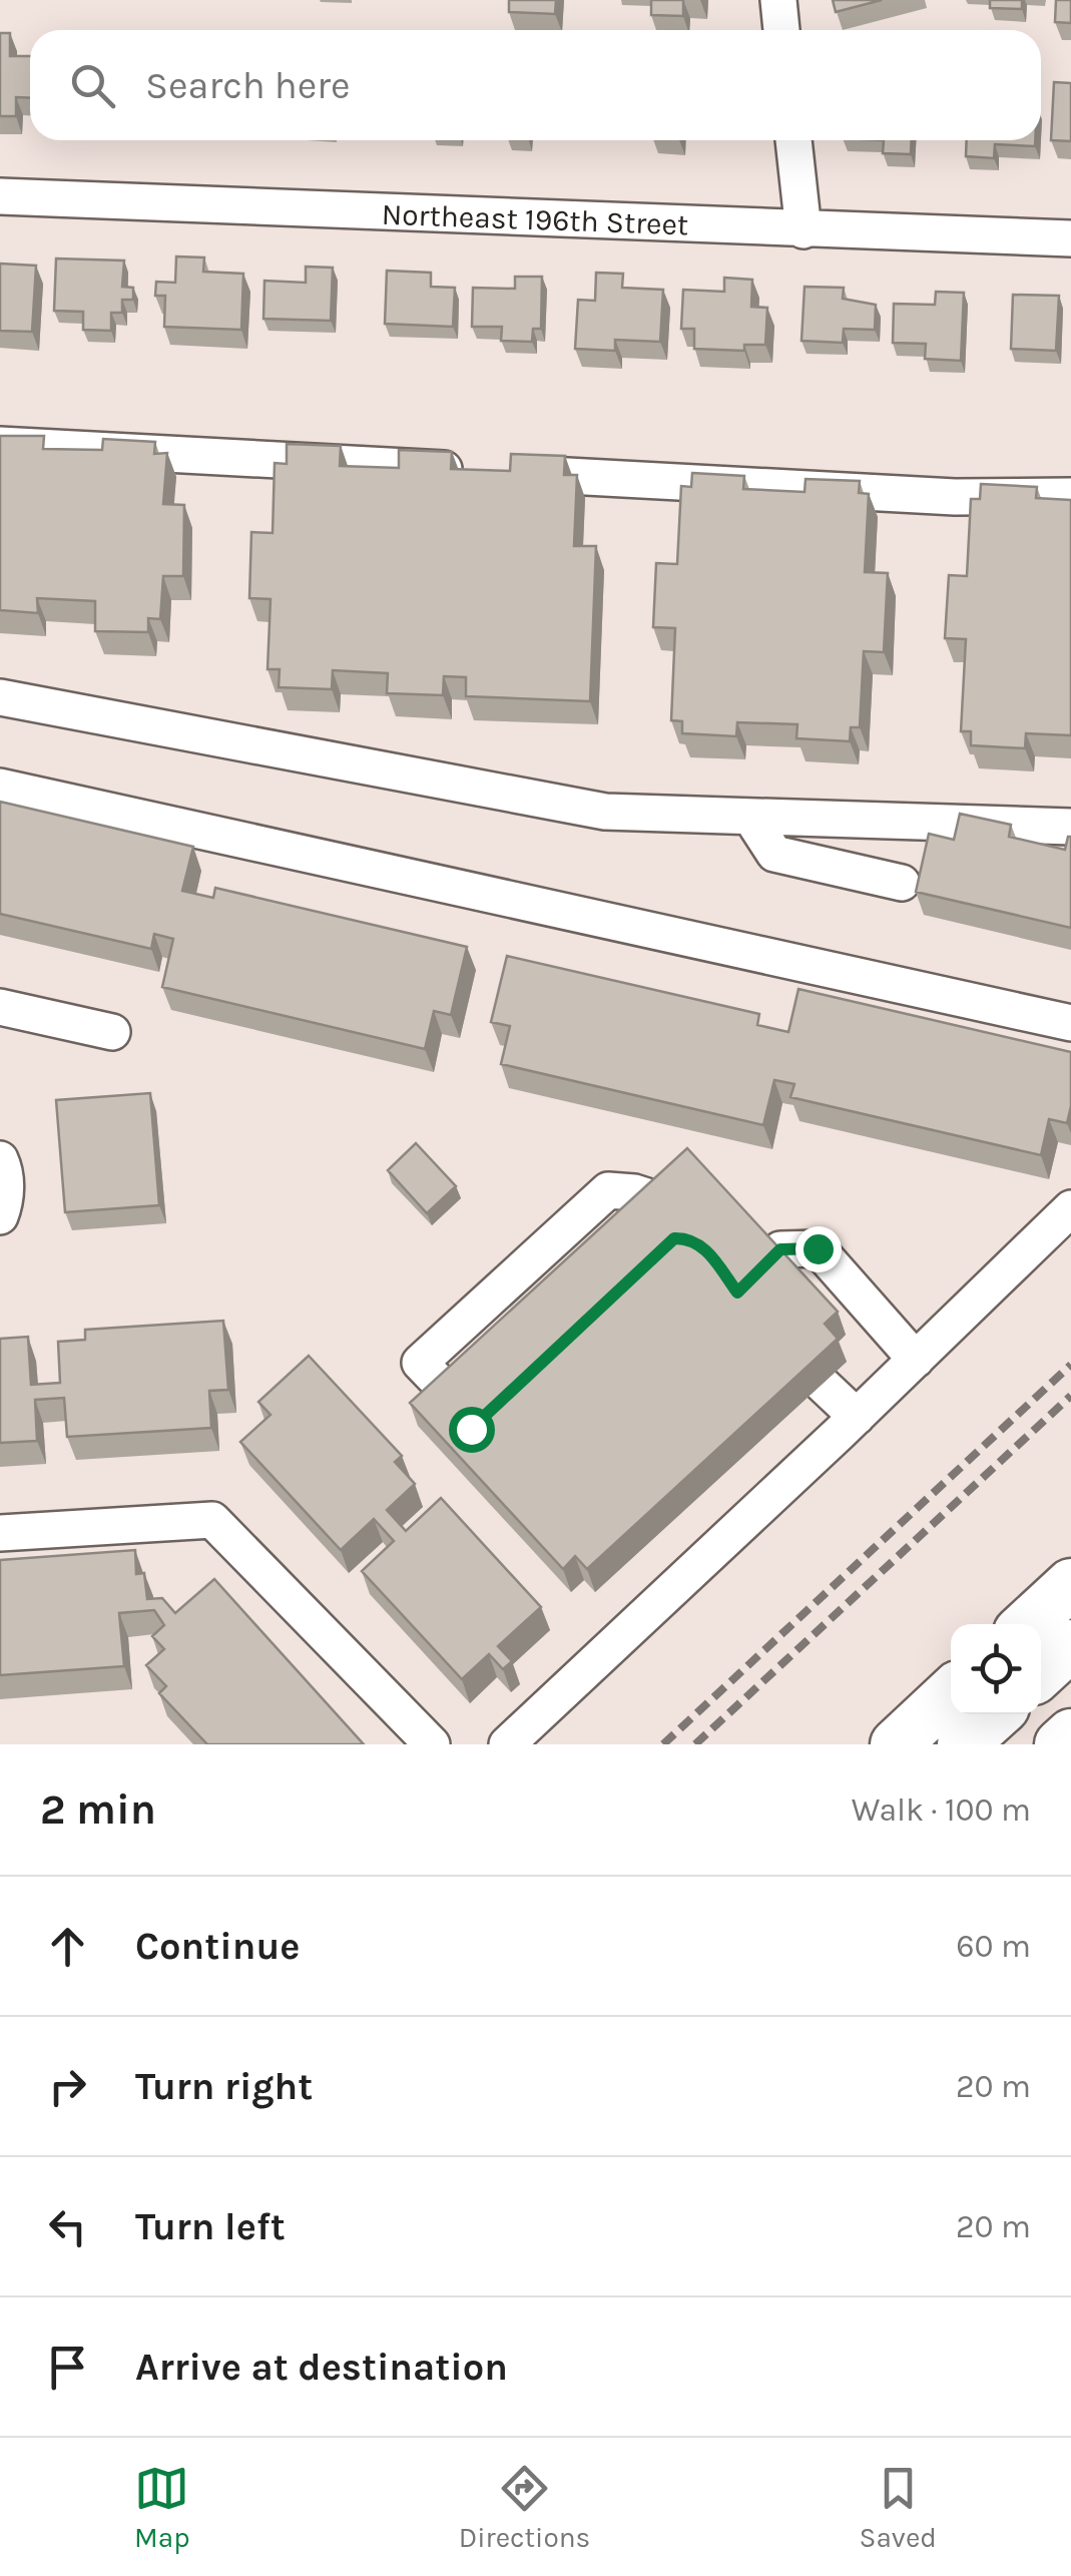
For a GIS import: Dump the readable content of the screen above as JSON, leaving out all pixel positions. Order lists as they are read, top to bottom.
{
  "streets": {
    "street": ["Northeast 196th Street"]
  },
  "page": {
    "search": "Search here",
    "heading": ["2 min", "Walk · 100 m"],
    "list": [
      ["Continue", "60 m"],
      ["Turn right", "20 m"],
      ["Turn left", "20 m"],
      "Arrive at destination"
    ],
    "nav": ["Map", "Directions", "Saved"]
  }
}
